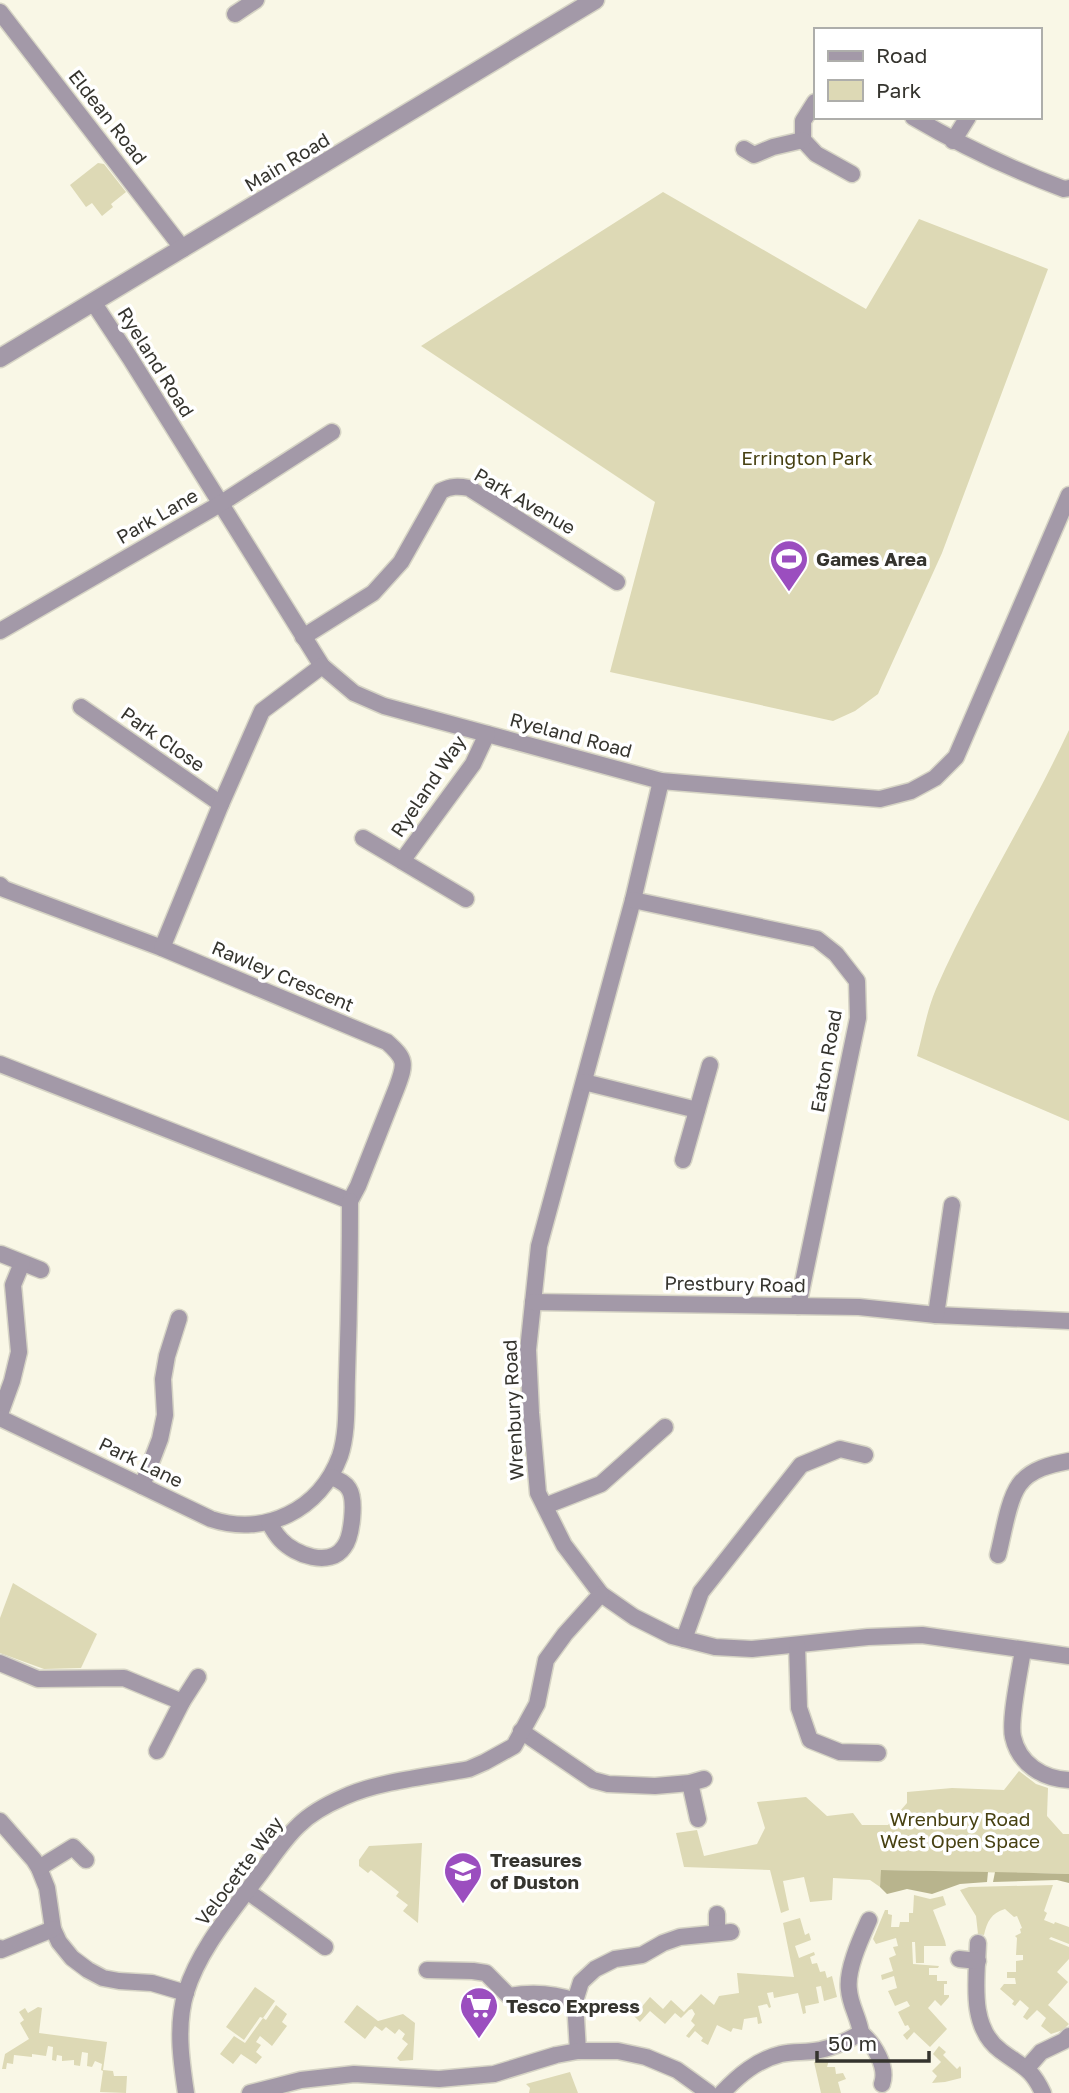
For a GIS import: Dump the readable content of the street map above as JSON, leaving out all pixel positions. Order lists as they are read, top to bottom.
{
  "streets": {
    "street": [
      "Eldean Road",
      "Main Road",
      "Ryeland Road",
      "Park Avenue",
      "Park Lane",
      "Park Close",
      "Ryeland Way",
      "Rawley Crescent",
      "Eaton Road",
      "Prestbury Road",
      "Wrenbury Road",
      "Velocette Way"
    ]
  },
  "crossings": [
    ["Eldean Road", "Main Road"],
    ["Main Road", "Ryeland Road"],
    ["Ryeland Road", "Park Avenue"],
    ["Ryeland Road", "Park Lane"],
    ["Ryeland Road", "Ryeland Way"],
    ["Ryeland Road", "Wrenbury Road"],
    ["Park Lane", "Rawley Crescent"],
    ["Eaton Road", "Prestbury Road"],
    ["Eaton Road", "Wrenbury Road"],
    ["Prestbury Road", "Wrenbury Road"],
    ["Wrenbury Road", "Velocette Way"]
  ],
  "parks": ["Errington Park", "Wrenbury Road West Open Space"],
  "places": {
    "sports": ["Games Area"],
    "school or university": ["Treasures of Duston"],
    "supermarket": ["Tesco Express"]
  },
  "legend": ["Road", "Park"],
  "scale_bar": "50 m"
}
